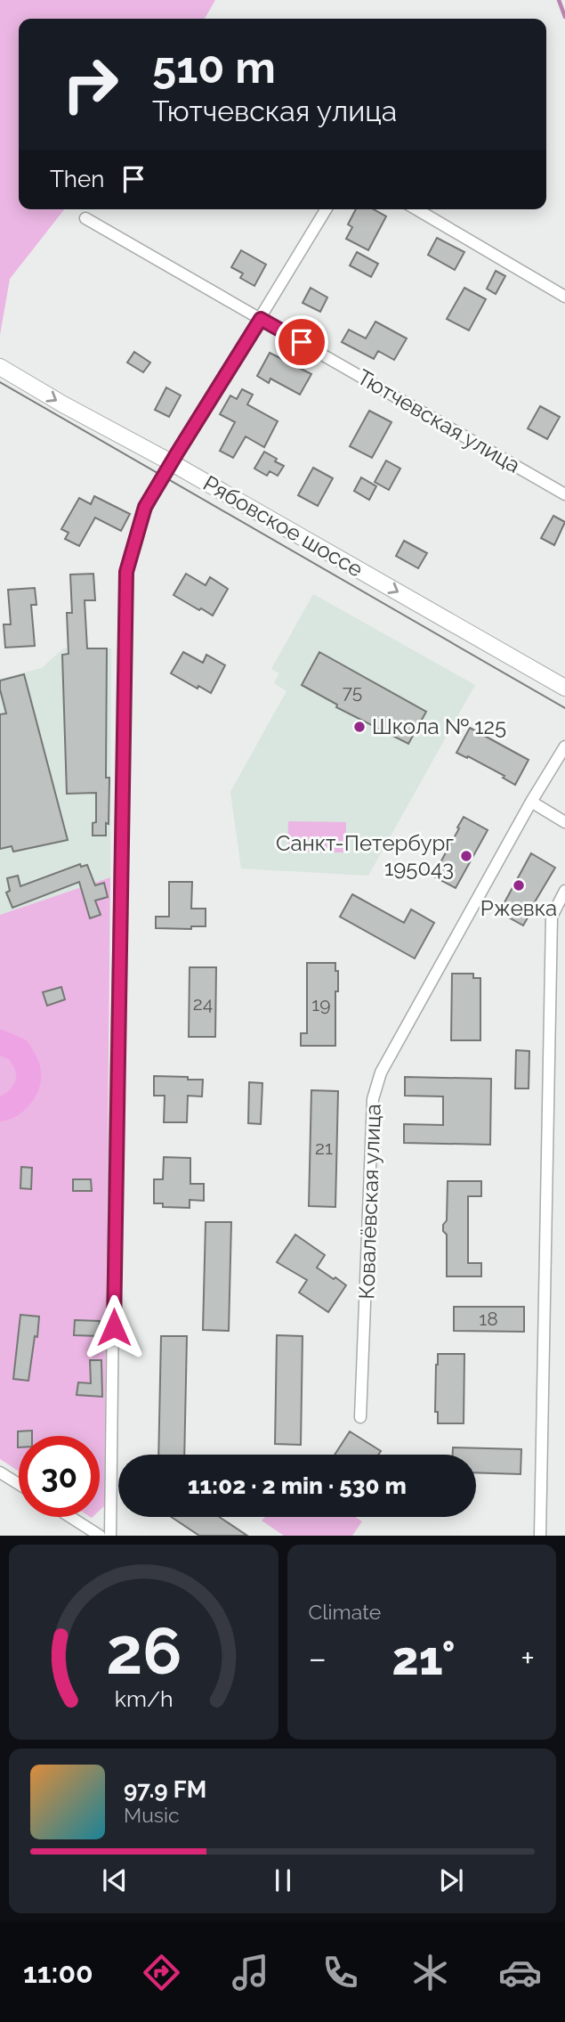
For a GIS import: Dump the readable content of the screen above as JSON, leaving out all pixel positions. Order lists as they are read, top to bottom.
{
  "streets": {
    "main road": ["Рябовское шоссе"],
    "street": ["Тютчевская улица", "Ковалёвская улица"]
  },
  "one_way": ["Рябовское шоссе"],
  "places": ["Школа № 125", "Санкт-Петербург 195043", "Ржевка"],
  "house_numbers": [
    "75",
    "24",
    "19",
    "21",
    "18"
  ],
  "page": {
    "turn": ["510 m", "Тютчевская улица"],
    "then": "Then",
    "limit": "30",
    "trip": "11:02 · 2 min · 530 m",
    "tile": "Climate",
    "heat": ["−", "21°", "+"],
    "song": ["97.9 FM", "Music"],
    "tabs": "11:00",
    "gauge": ["26", "km/h"]
  }
}
